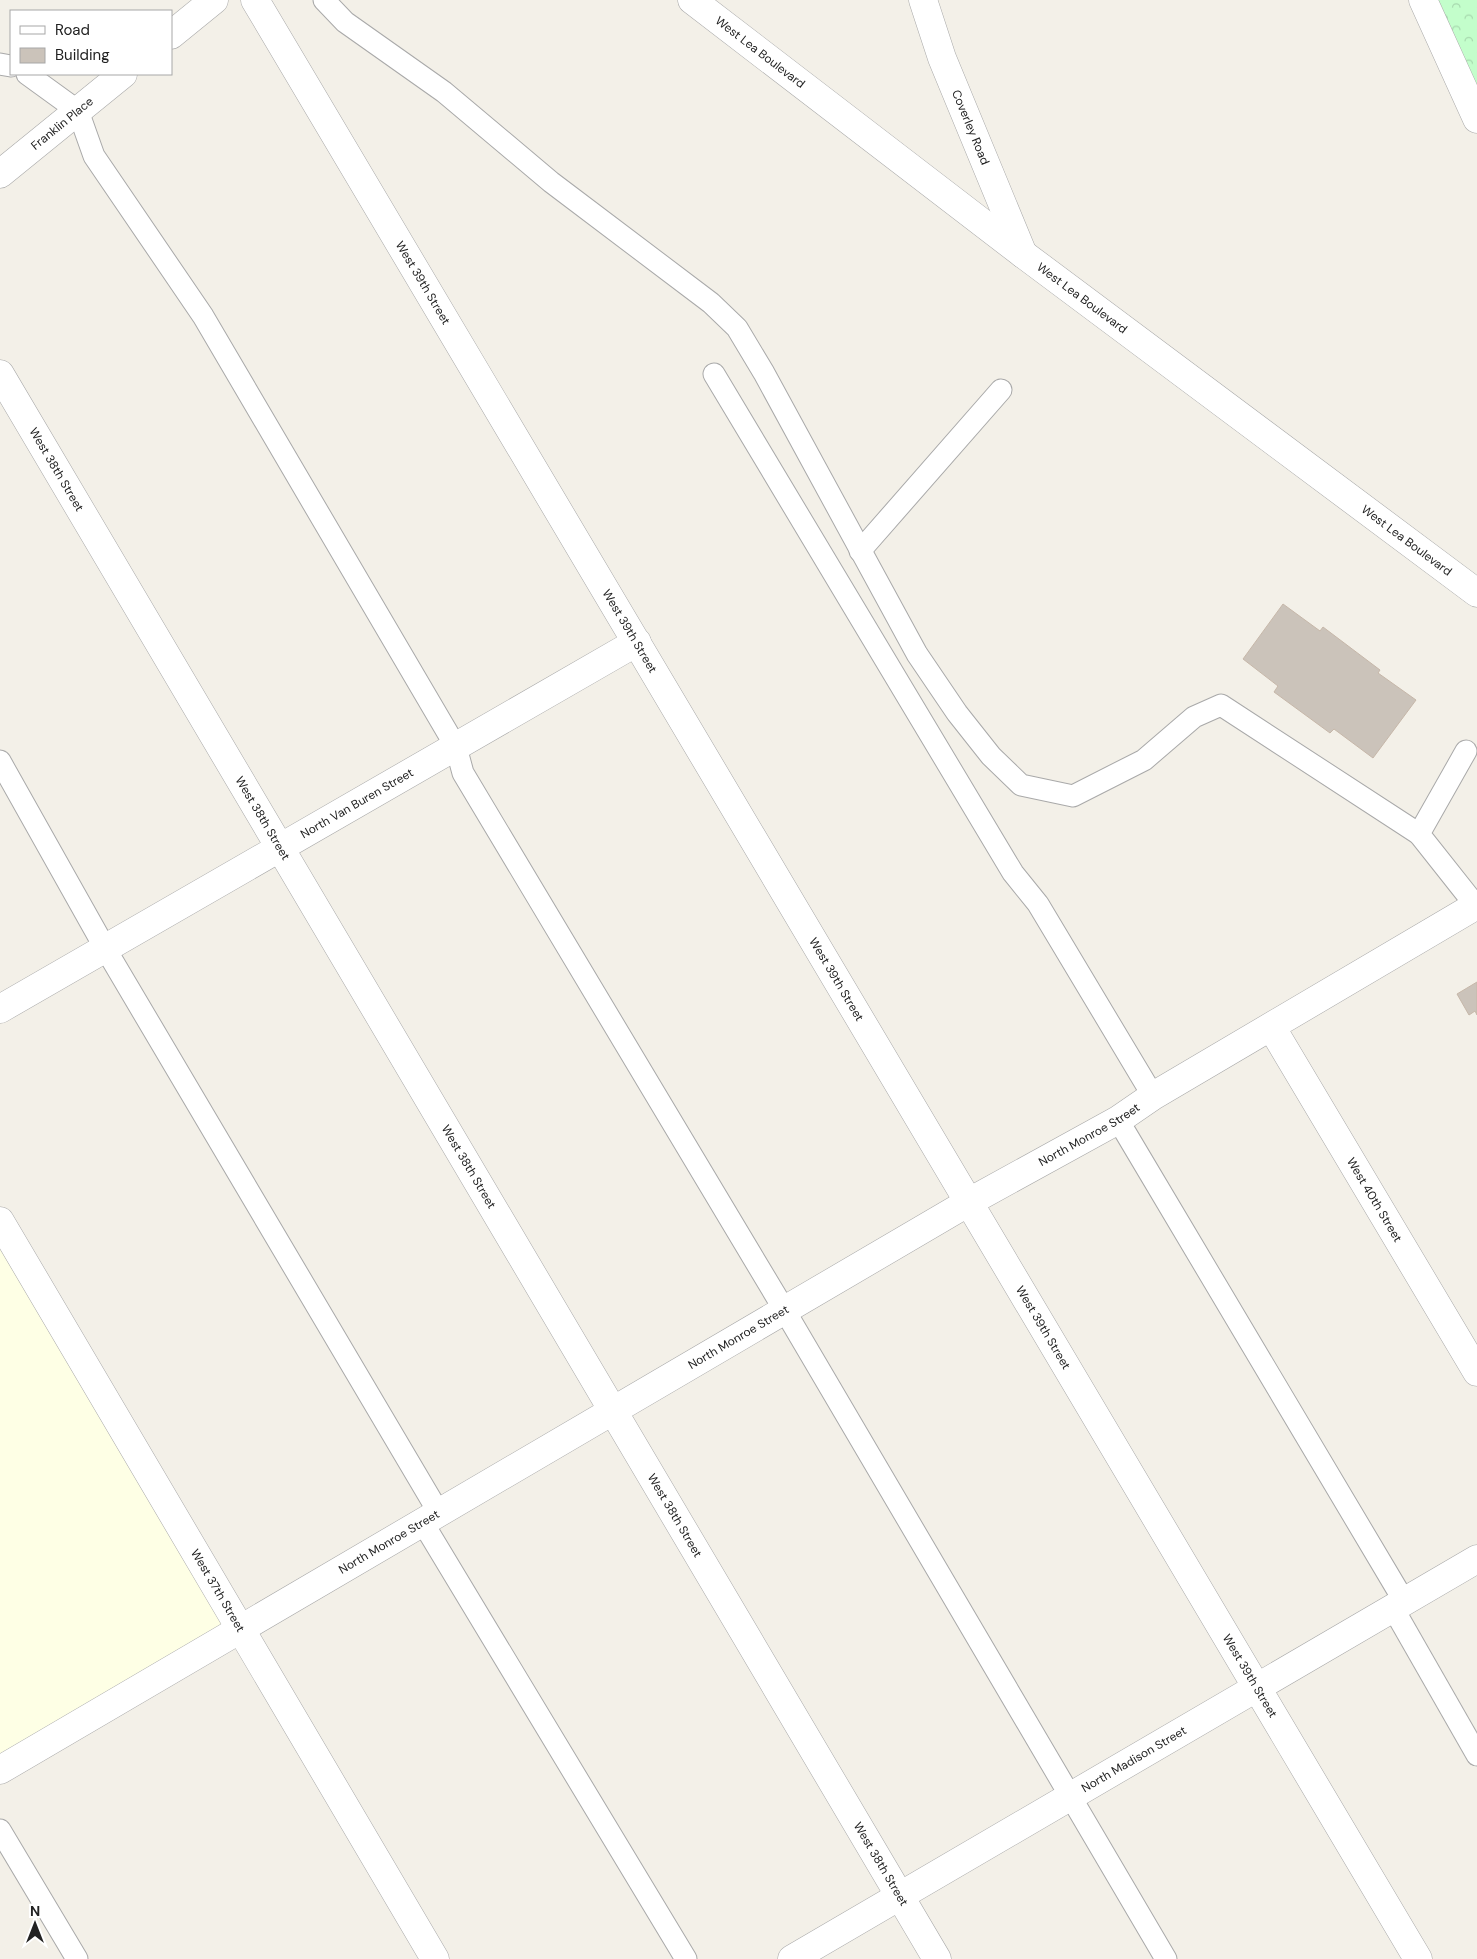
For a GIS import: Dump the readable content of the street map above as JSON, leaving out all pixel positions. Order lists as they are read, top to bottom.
{
  "streets": {
    "street": [
      "West Lea Boulevard",
      "Franklin Place",
      "Coverley Road",
      "West 39th Street",
      "West 38th Street",
      "North Van Buren Street",
      "North Monroe Street",
      "West 40th Street",
      "West 37th Street",
      "North Madison Street"
    ]
  },
  "crossings": [
    ["West Lea Boulevard", "Coverley Road"],
    ["West 39th Street", "North Van Buren Street"],
    ["West 39th Street", "North Monroe Street"],
    ["West 39th Street", "North Madison Street"],
    ["West 38th Street", "North Van Buren Street"],
    ["West 38th Street", "North Monroe Street"],
    ["West 38th Street", "North Madison Street"],
    ["North Monroe Street", "West 40th Street"],
    ["North Monroe Street", "West 37th Street"]
  ],
  "legend": ["Road", "Building"],
  "north": "top"
}
